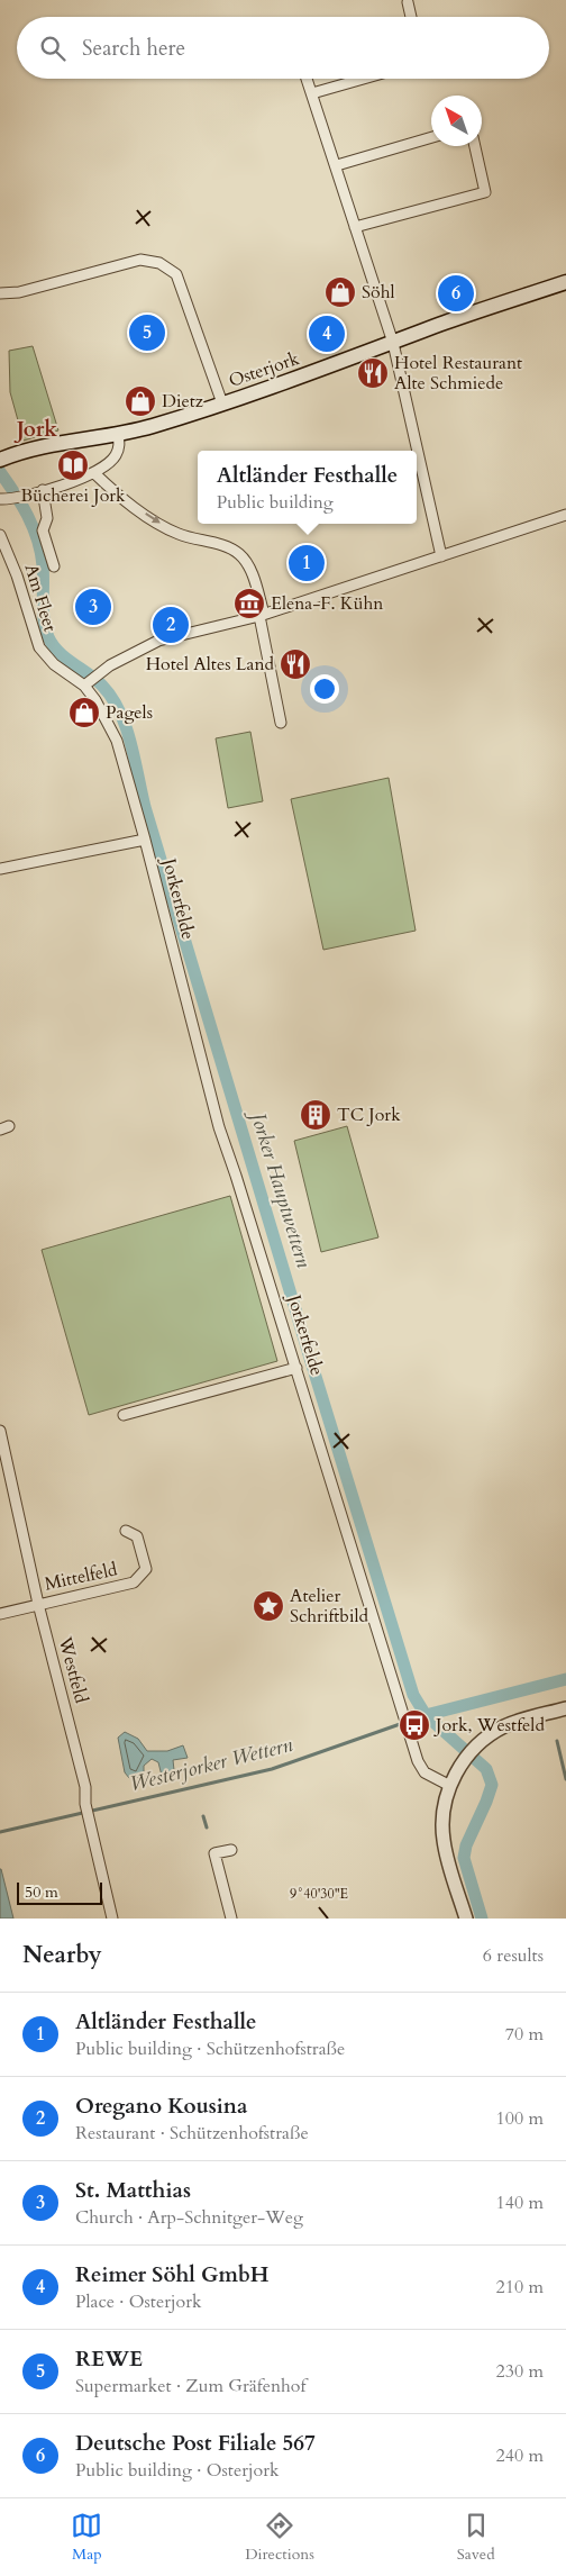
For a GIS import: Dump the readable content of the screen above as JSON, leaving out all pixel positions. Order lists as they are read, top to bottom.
{
  "streets": {
    "main road": ["Osterjork"],
    "street": [
      "Am Fleet",
      "Jorkerfelde",
      "Mittelfeld",
      "Westfeld"
    ]
  },
  "crossings": [
    ["Am Fleet", "Jorkerfelde"],
    ["Mittelfeld", "Westfeld"]
  ],
  "districts": ["Jork"],
  "water": ["Jorker Hauptwettern", "Westerjorker Wettern"],
  "places": {
    "shop": ["Söhl", "Dietz", "Pagels"],
    "restaurant": ["Hotel Restaurant Alte Schmiede", "Hotel Altes Land"],
    "library": ["Bücherei Jork"],
    "museum": ["Elena-F. Kühn"],
    "building": ["TC Jork"],
    "place": ["Atelier Schriftbild"],
    "bus stop": ["Jork, Westfeld"]
  },
  "scale_bar": "50 m",
  "north": "top left",
  "page": {
    "search": "Search here",
    "pins": [
      "6",
      "5",
      "4",
      "1",
      "3",
      "2"
    ],
    "popup": ["Altländer Festhalle", "Public building"],
    "scale": "50 m",
    "heading": ["Nearby", "6 results"],
    "list": [
      {
        "mark": "1",
        "name": "Altländer Festhalle",
        "note": "Public building · Schützenhofstraße",
        "value": "70 m"
      },
      {
        "mark": "2",
        "name": "Oregano Kousina",
        "note": "Restaurant · Schützenhofstraße",
        "value": "100 m"
      },
      {
        "mark": "3",
        "name": "St. Matthias",
        "note": "Church · Arp-Schnitger-Weg",
        "value": "140 m"
      },
      {
        "mark": "4",
        "name": "Reimer Söhl GmbH",
        "note": "Place · Osterjork",
        "value": "210 m"
      },
      {
        "mark": "5",
        "name": "REWE",
        "note": "Supermarket · Zum Gräfenhof",
        "value": "230 m"
      },
      {
        "mark": "6",
        "name": "Deutsche Post Filiale 567",
        "note": "Public building · Osterjork",
        "value": "240 m"
      }
    ],
    "nav": ["Map", "Directions", "Saved"]
  },
  "coordinates": ["9°40'30\"E"]
}
